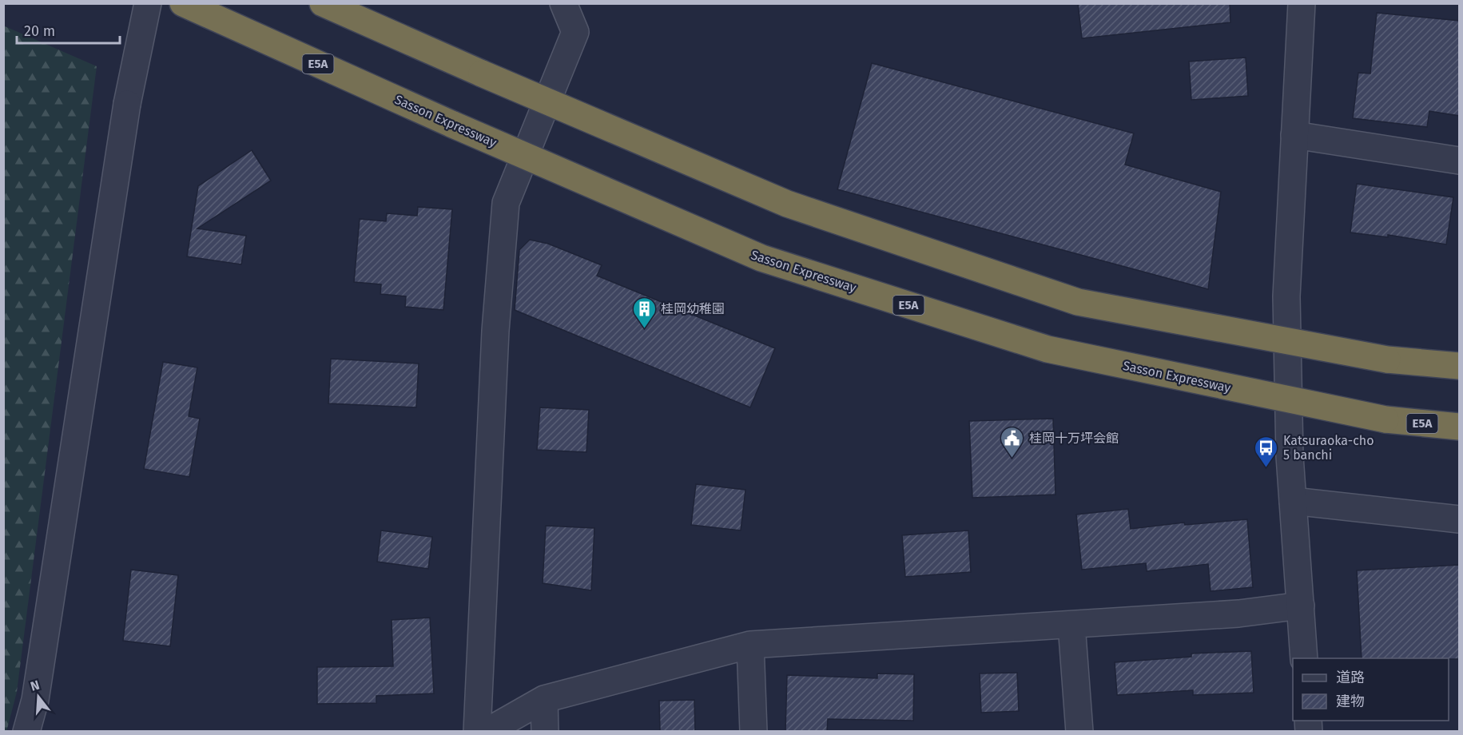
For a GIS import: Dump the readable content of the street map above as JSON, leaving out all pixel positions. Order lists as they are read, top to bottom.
{
  "streets": {
    "highway": ["E5A", "Sasson Expressway"]
  },
  "places": {
    "building": ["桂岡幼稚園"],
    "public building": ["桂岡十万坪会館"],
    "bus stop": ["Katsuraoka-cho 5 banchi"]
  },
  "legend": ["道路", "建物"],
  "scale_bar": "20 m",
  "north": "top"
}
